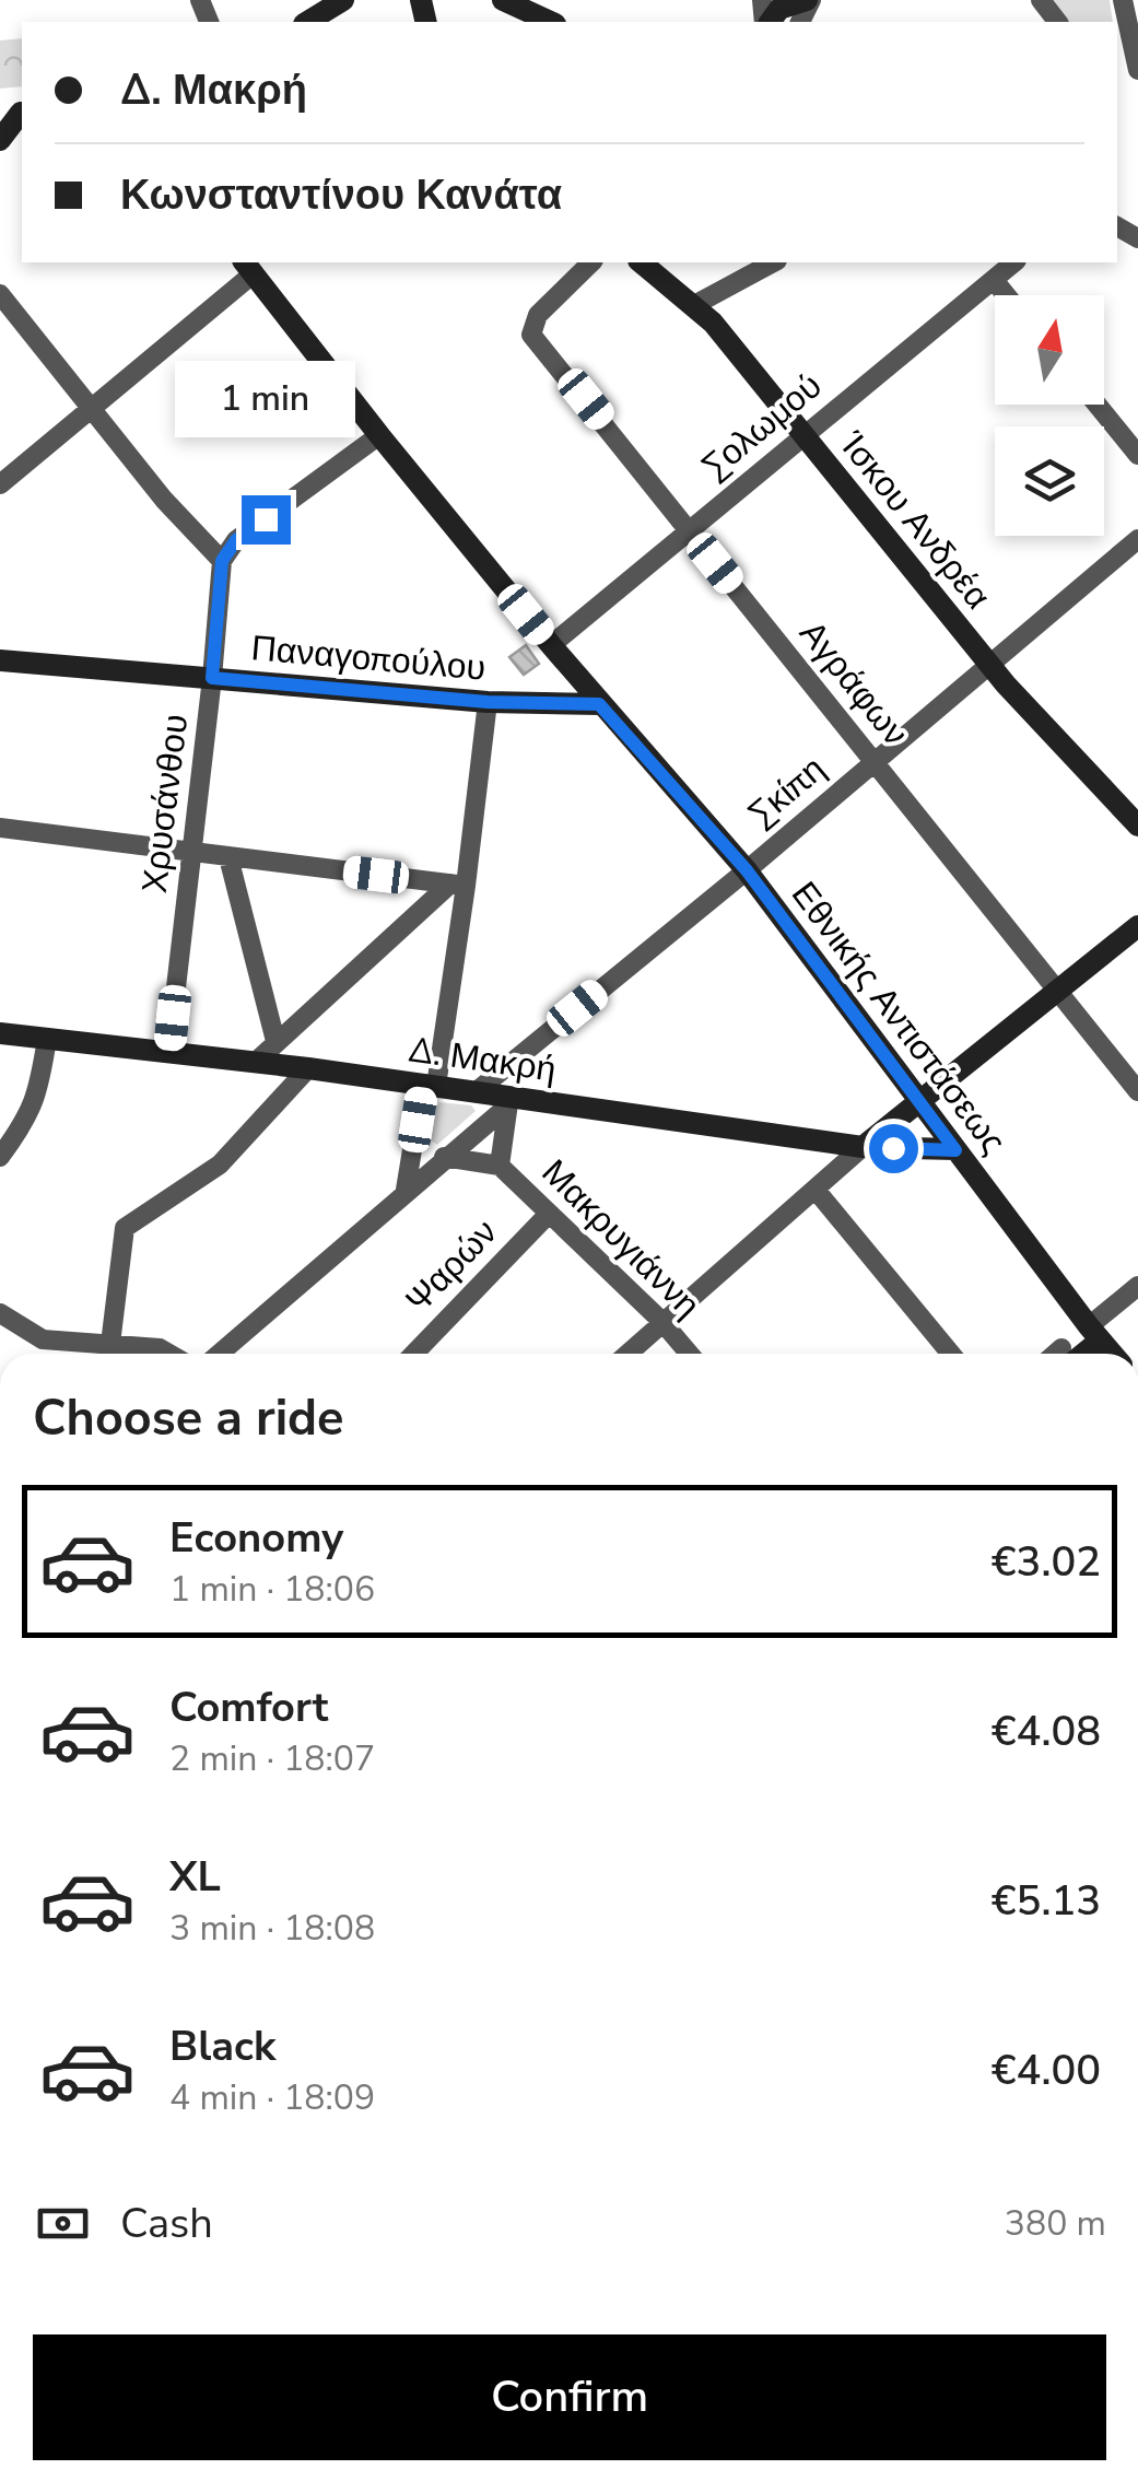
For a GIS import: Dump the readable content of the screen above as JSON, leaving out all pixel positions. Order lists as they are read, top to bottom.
{
  "streets": {
    "main road": [
      "Ίσκου Ανδρέα",
      "Παναγοπούλου",
      "Εθνικής Αντιστάσεως",
      "Δ. Μακρή"
    ],
    "street": [
      "Σολωμού",
      "Αγράφων",
      "Σκίπη",
      "Χρυσάνθου",
      "Μακρυγιάννη",
      "Ψαρών"
    ]
  },
  "crossings": [
    ["Σολωμού", "Ίσκου Ανδρέα"],
    ["Σολωμού", "Αγράφων"],
    ["Σολωμού", "Εθνικής Αντιστάσεως"],
    ["Ίσκου Ανδρέα", "Σκίπη"],
    ["Παναγοπούλου", "Χρυσάνθου"],
    ["Παναγοπούλου", "Εθνικής Αντιστάσεως"],
    ["Αγράφων", "Σκίπη"],
    ["Σκίπη", "Εθνικής Αντιστάσεως"],
    ["Σκίπη", "Δ. Μακρή"],
    ["Χρυσάνθου", "Δ. Μακρή"],
    ["Εθνικής Αντιστάσεως", "Δ. Μακρή"],
    ["Δ. Μακρή", "Μακρυγιάννη"],
    ["Μακρυγιάννη", "Ψαρών"]
  ],
  "north": "top",
  "page": {
    "banner": ["Δ. Μακρή", "Κωνσταντίνου Κανάτα"],
    "bubble": "1 min",
    "heading": "Choose a ride",
    "list": [
      {
        "name": "Economy",
        "note": "1 min · 18:06",
        "value": "€3.02"
      },
      {
        "name": "Comfort",
        "note": "2 min · 18:07",
        "value": "€4.08"
      },
      {
        "name": "XL",
        "note": "3 min · 18:08",
        "value": "€5.13"
      },
      {
        "name": "Black",
        "note": "4 min · 18:09",
        "value": "€4.00"
      }
    ],
    "pay": ["Cash", "380 m"],
    "buttons": "Confirm"
  }
}
